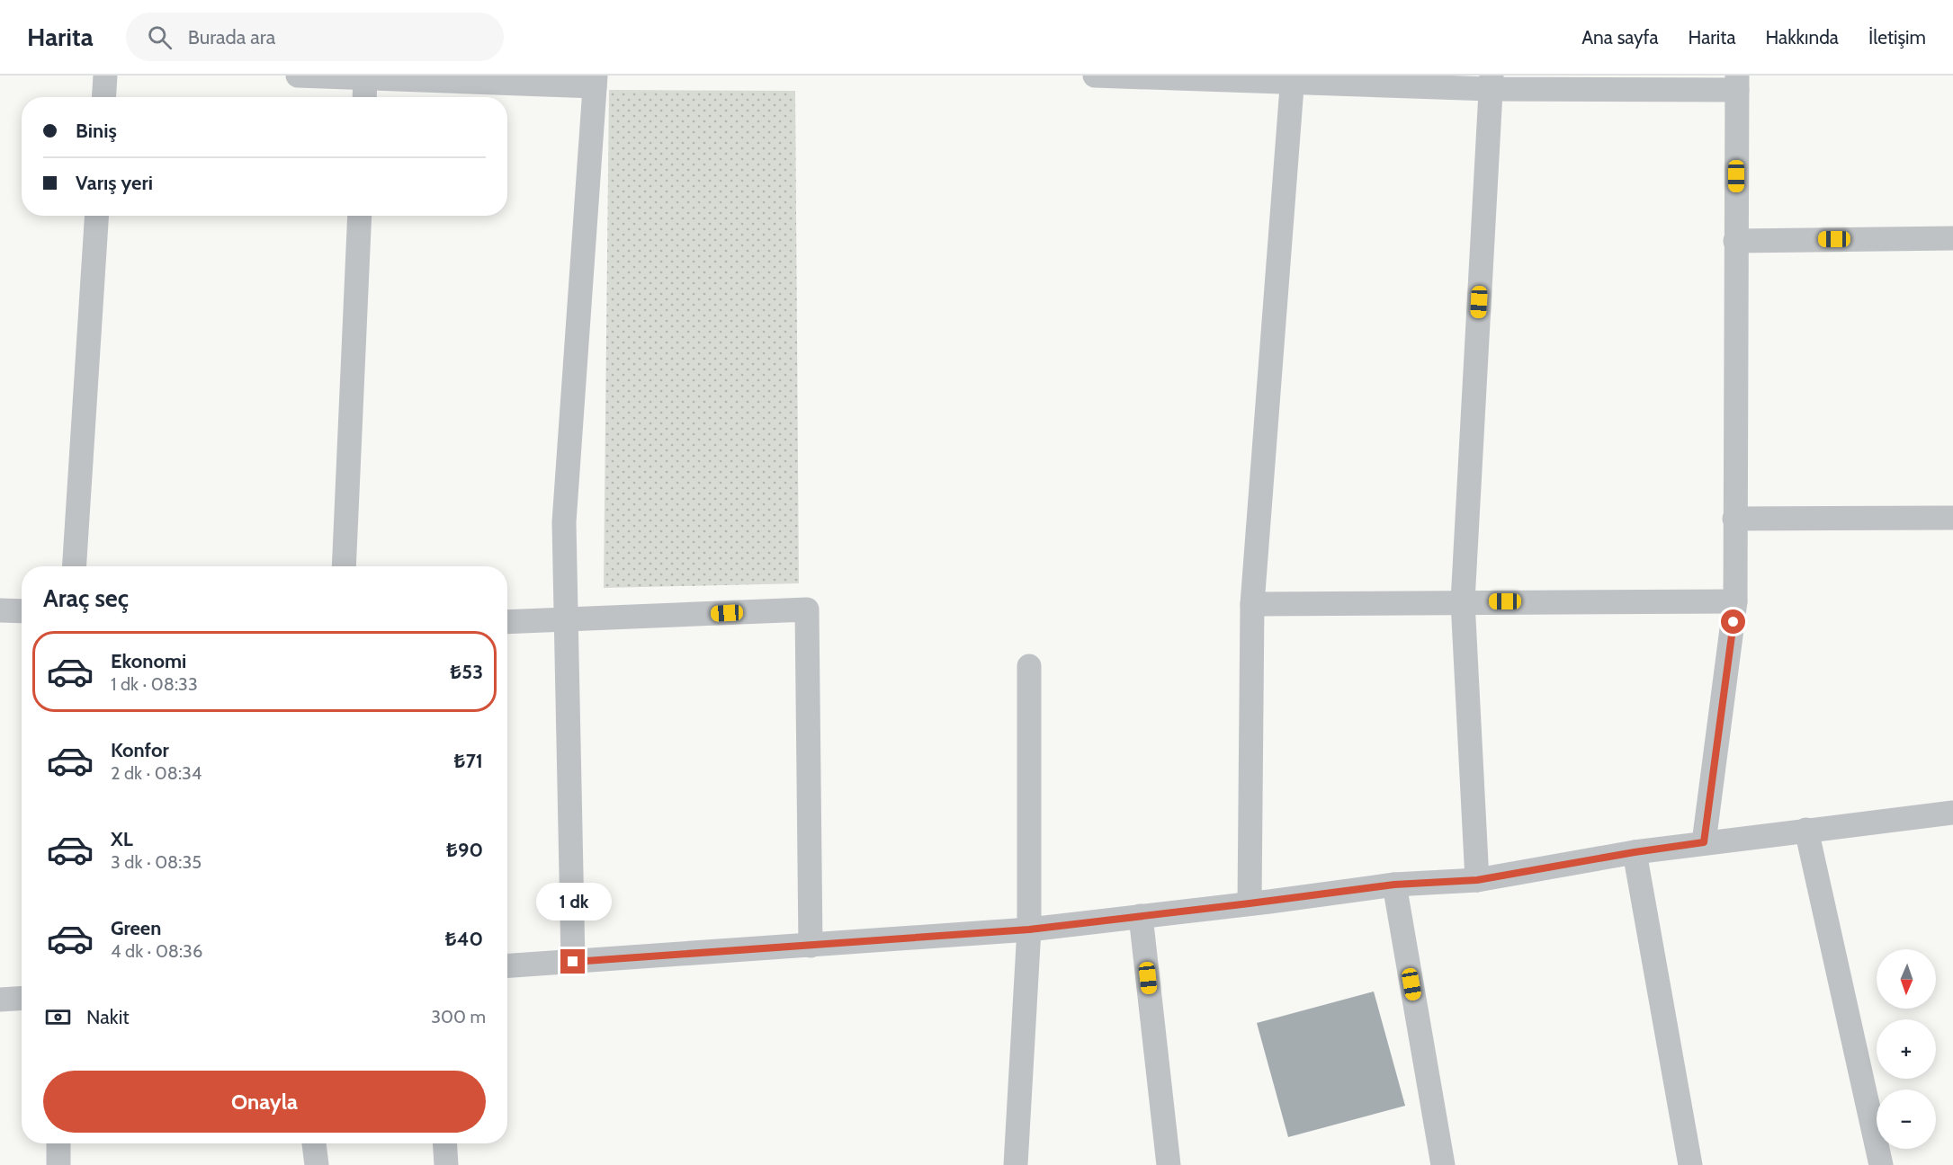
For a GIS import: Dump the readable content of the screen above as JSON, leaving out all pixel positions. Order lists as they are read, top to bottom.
{
  "north": "bottom",
  "page": {
    "header": "Harita",
    "search": "Burada ara",
    "nav": [
      "Ana sayfa",
      "Harita",
      "Hakkında",
      "İletişim"
    ],
    "banner": ["Biniş", "Varış yeri"],
    "heading": "Araç seç",
    "list": [
      {
        "name": "Ekonomi",
        "note": "1 dk · 08:33",
        "value": "₺53"
      },
      {
        "name": "Konfor",
        "note": "2 dk · 08:34",
        "value": "₺71"
      },
      {
        "name": "XL",
        "note": "3 dk · 08:35",
        "value": "₺90"
      },
      {
        "name": "Green",
        "note": "4 dk · 08:36",
        "value": "₺40"
      }
    ],
    "bubble": "1 dk",
    "map_buttons": ["+", "−"],
    "pay": ["Nakit", "300 m"],
    "buttons": "Onayla"
  }
}
